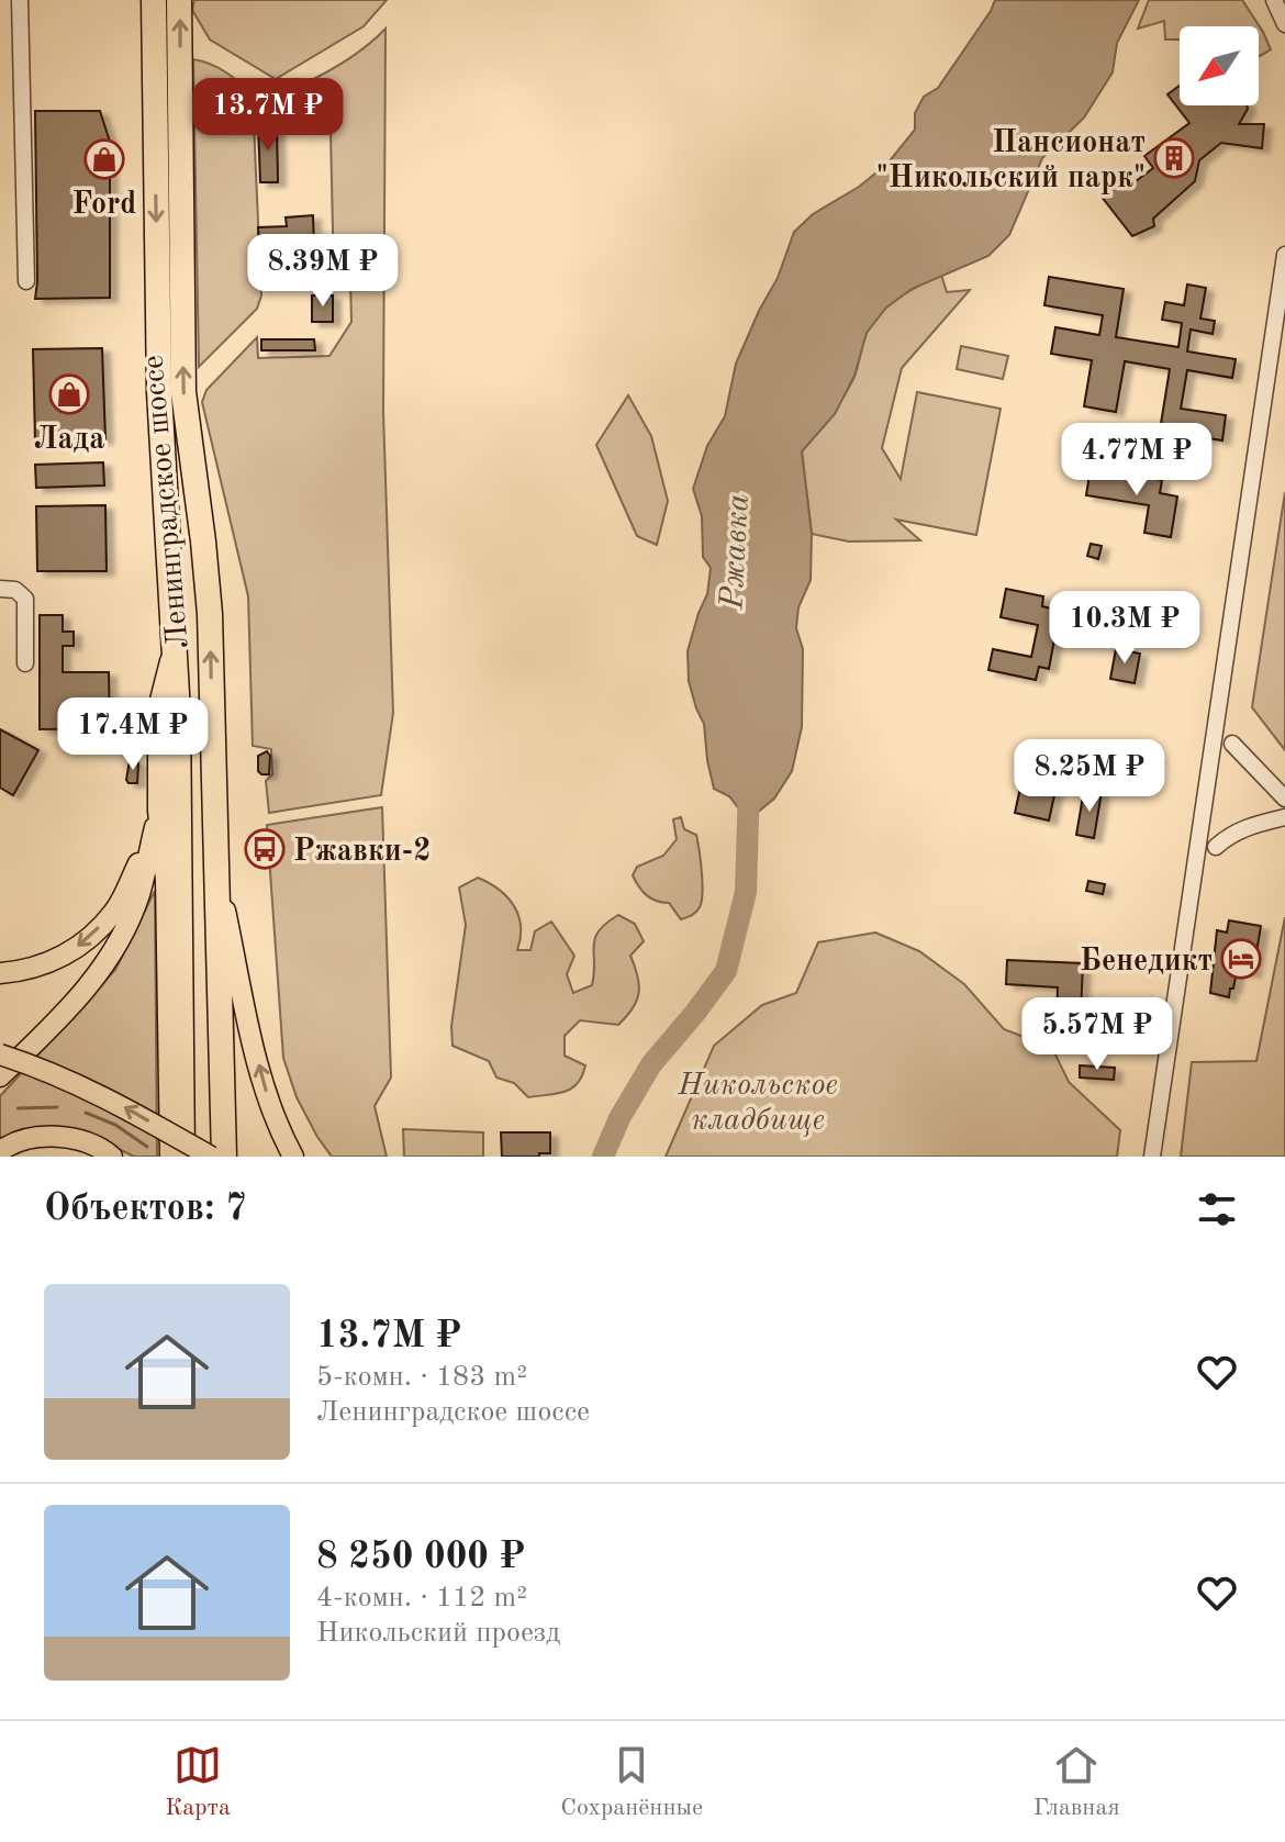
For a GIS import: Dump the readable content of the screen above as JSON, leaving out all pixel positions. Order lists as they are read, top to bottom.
{
  "streets": {
    "highway": ["Ленинградское шоссе"]
  },
  "water": ["Ржавка"],
  "parks": ["Никольское кладбище"],
  "places": {
    "building": ["Пансионат \"Никольский парк\""],
    "shop": ["Ford", "Лада"],
    "bus stop": ["Ржавки-2"],
    "hotel": ["Бенедикт"]
  },
  "north": "bottom left",
  "page": {
    "price": [
      "13.7M ₽",
      "8.39M ₽",
      "4.77M ₽",
      "10.3M ₽",
      "17.4M ₽",
      "8.25M ₽",
      "5.57M ₽"
    ],
    "heading": "Объектов: 7",
    "list": [
      {
        "name": "13.7M ₽",
        "note": "5-комн. · 183 m² · Ленинградское шоссе"
      },
      {
        "name": "8 250 000 ₽",
        "note": "4-комн. · 112 m² · Никольский проезд"
      }
    ],
    "tabs": ["Карта", "Сохранённые", "Главная"]
  }
}
